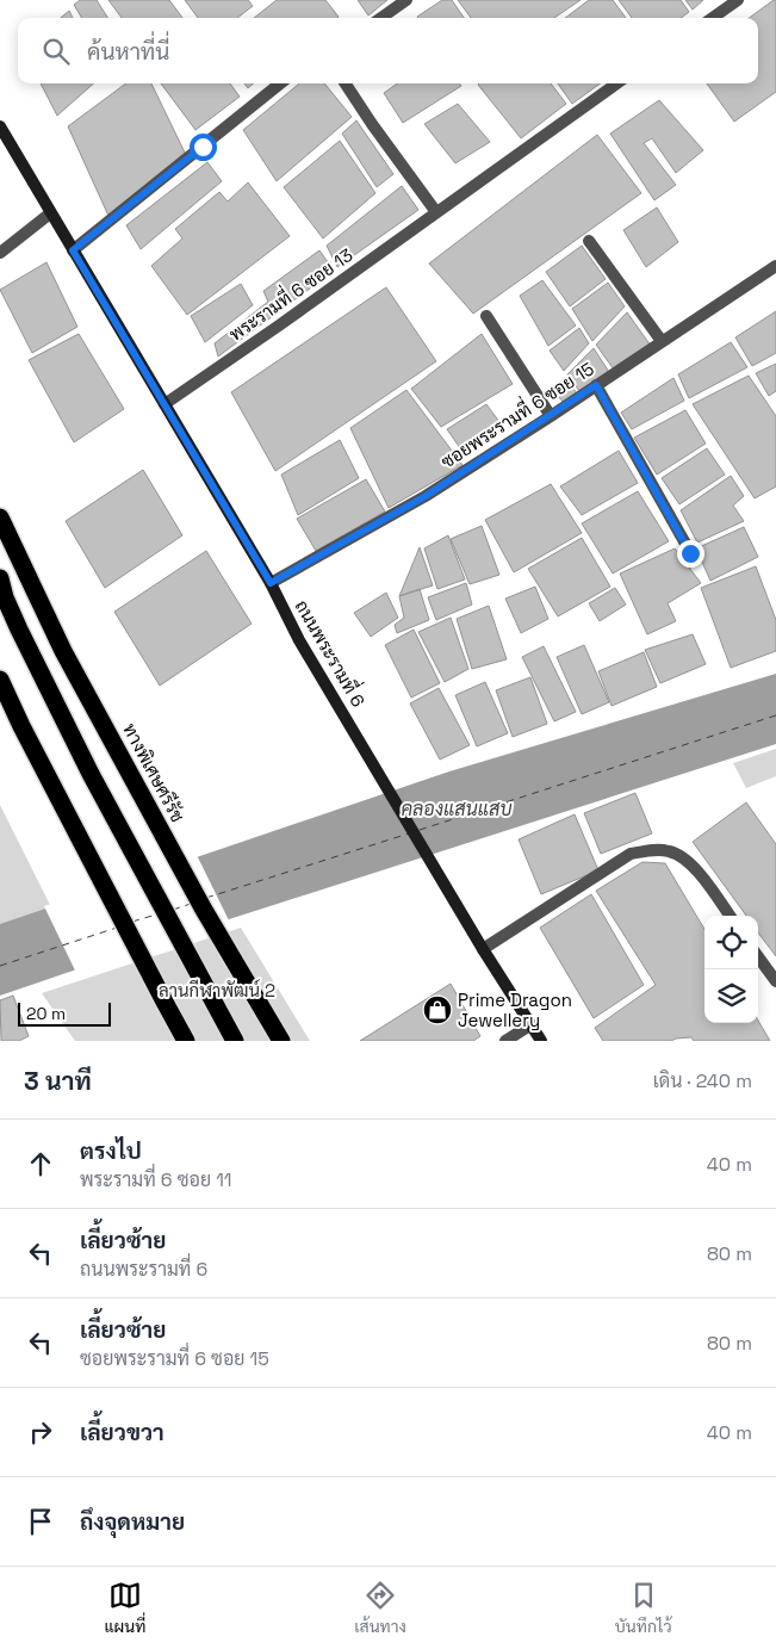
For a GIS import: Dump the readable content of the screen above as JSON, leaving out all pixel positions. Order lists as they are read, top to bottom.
{
  "streets": {
    "highway": ["ทางพิเศษศรีรัช"],
    "main road": ["ถนนพระรามที่ 6"],
    "street": ["พระรามที่ 6 ซอย 13", "ซอยพระรามที่ 6 ซอย 15"]
  },
  "crossings": [
    ["พระรามที่ 6 ซอย 13", "ถนนพระรามที่ 6"],
    ["ซอยพระรามที่ 6 ซอย 15", "ถนนพระรามที่ 6"]
  ],
  "water": ["คลองแสนแสบ"],
  "parks": ["ลานกีฬาพัฒน์ 2"],
  "places": {
    "shop": ["Prime Dragon Jewellery"]
  },
  "scale_bar": "20 m",
  "page": {
    "search": "ค้นหาที่นี่",
    "scale": "20 m",
    "heading": ["3 นาที", "เดิน · 240 m"],
    "list": [
      ["ตรงไป", "พระรามที่ 6 ซอย 11", "40 m"],
      ["เลี้ยวซ้าย", "ถนนพระรามที่ 6", "80 m"],
      ["เลี้ยวซ้าย", "ซอยพระรามที่ 6 ซอย 15", "80 m"],
      ["เลี้ยวขวา", "40 m"],
      "ถึงจุดหมาย"
    ],
    "nav": ["แผนที่", "เส้นทาง", "บันทึกไว้"]
  }
}
